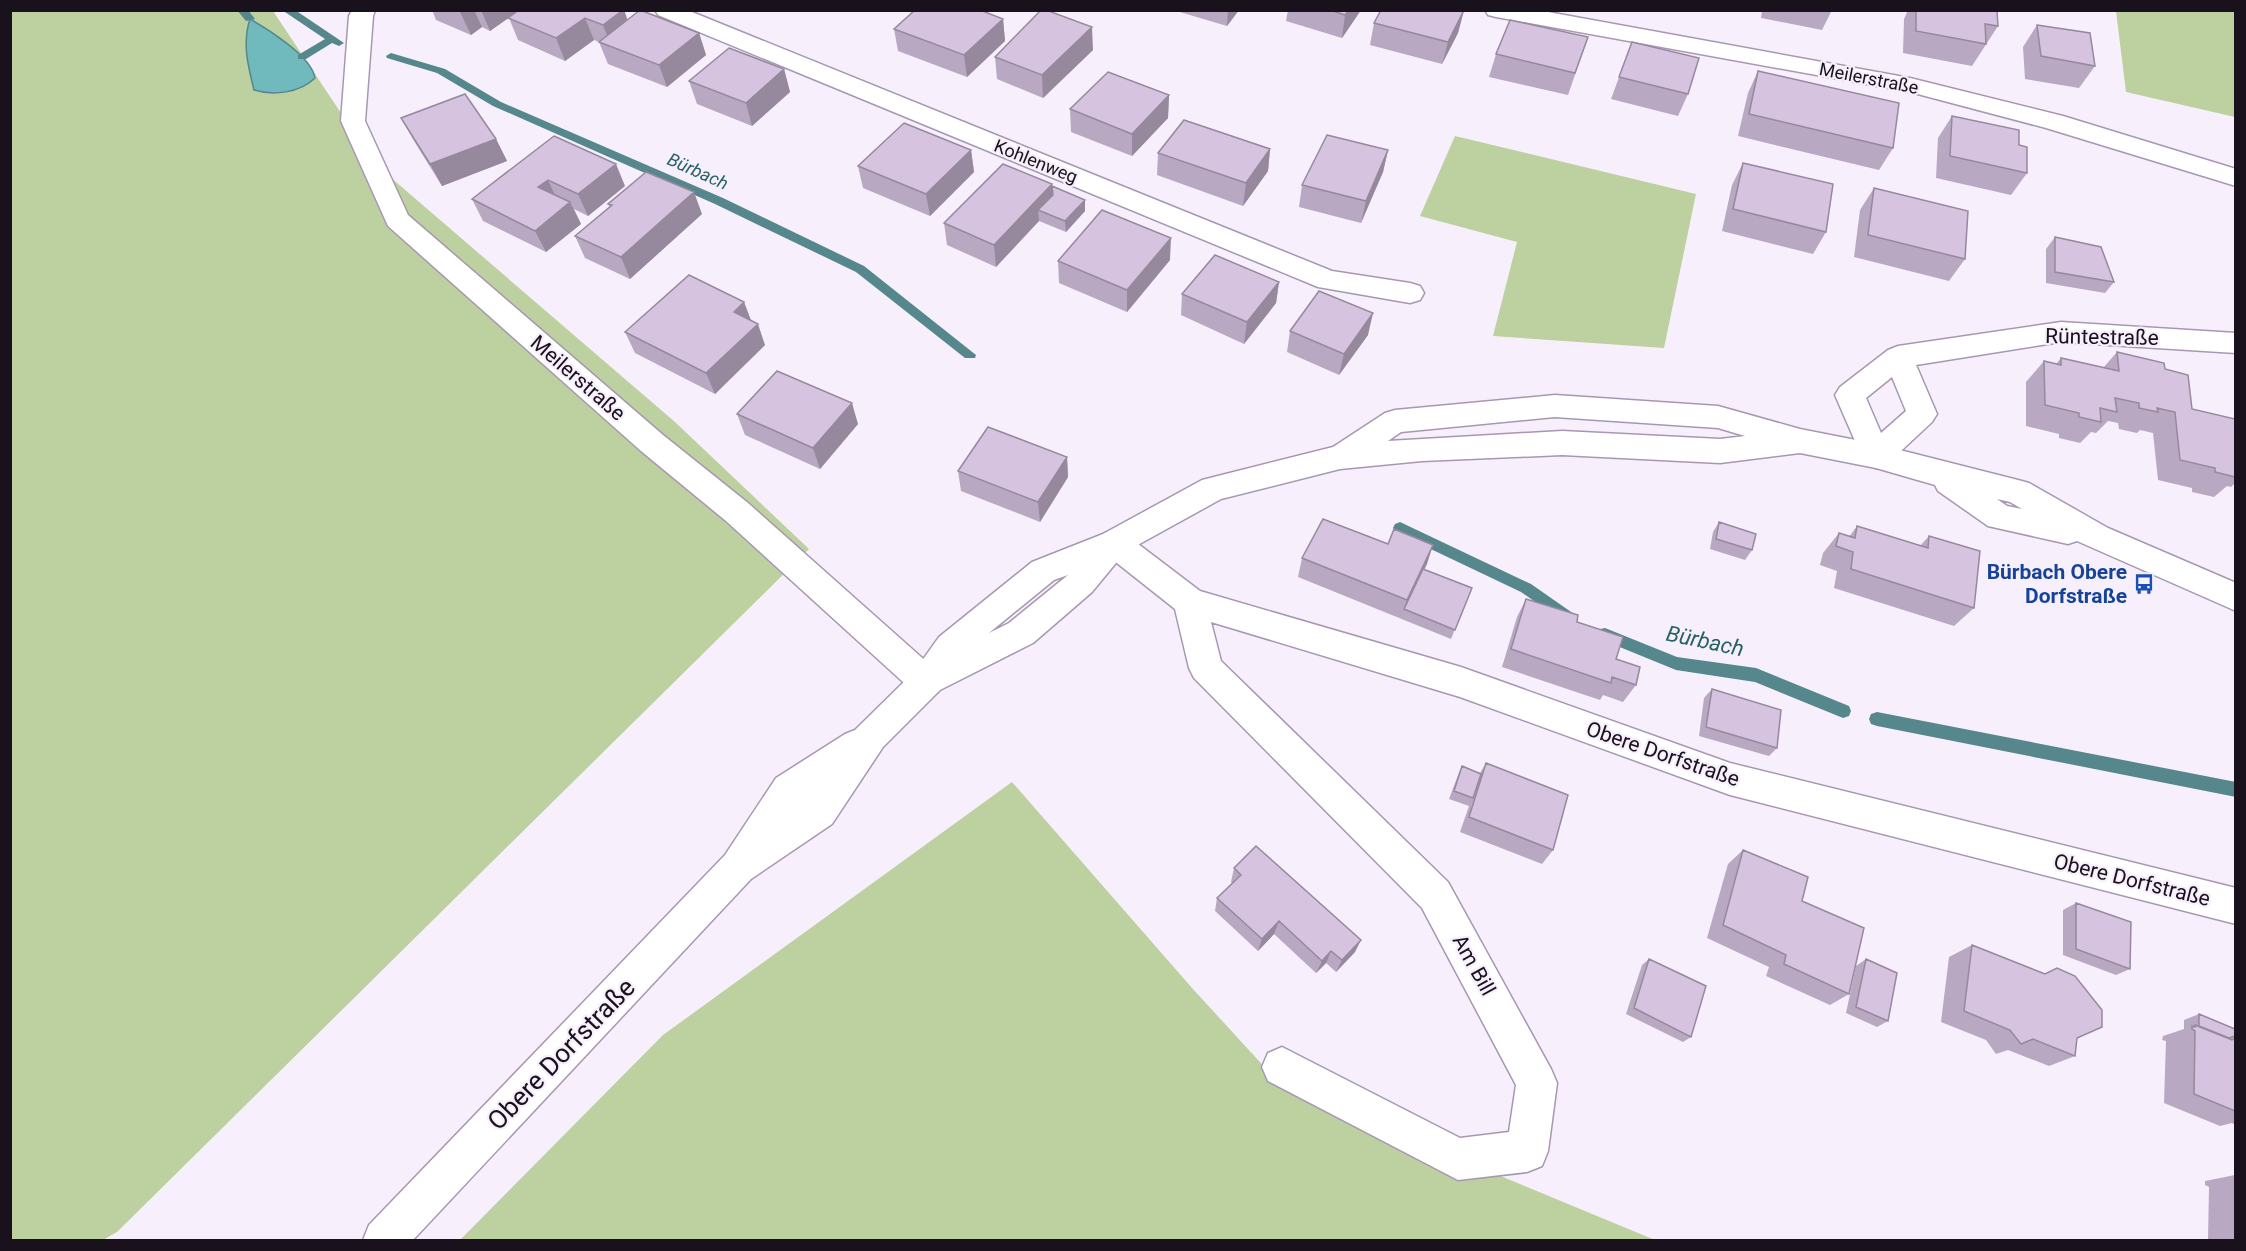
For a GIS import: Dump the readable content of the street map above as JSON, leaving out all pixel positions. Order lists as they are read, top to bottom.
{
  "streets": {
    "street": [
      "Meilerstraße",
      "Kohlenweg",
      "Rüntestraße",
      "Obere Dorfstraße",
      "Am Bill"
    ]
  },
  "crossings": [
    ["Meilerstraße", "Obere Dorfstraße"],
    ["Rüntestraße", "Obere Dorfstraße"],
    ["Obere Dorfstraße", "Am Bill"]
  ],
  "water": ["Bürbach"],
  "places": {
    "bus stop": ["Bürbach Obere Dorfstraße"]
  }
}
